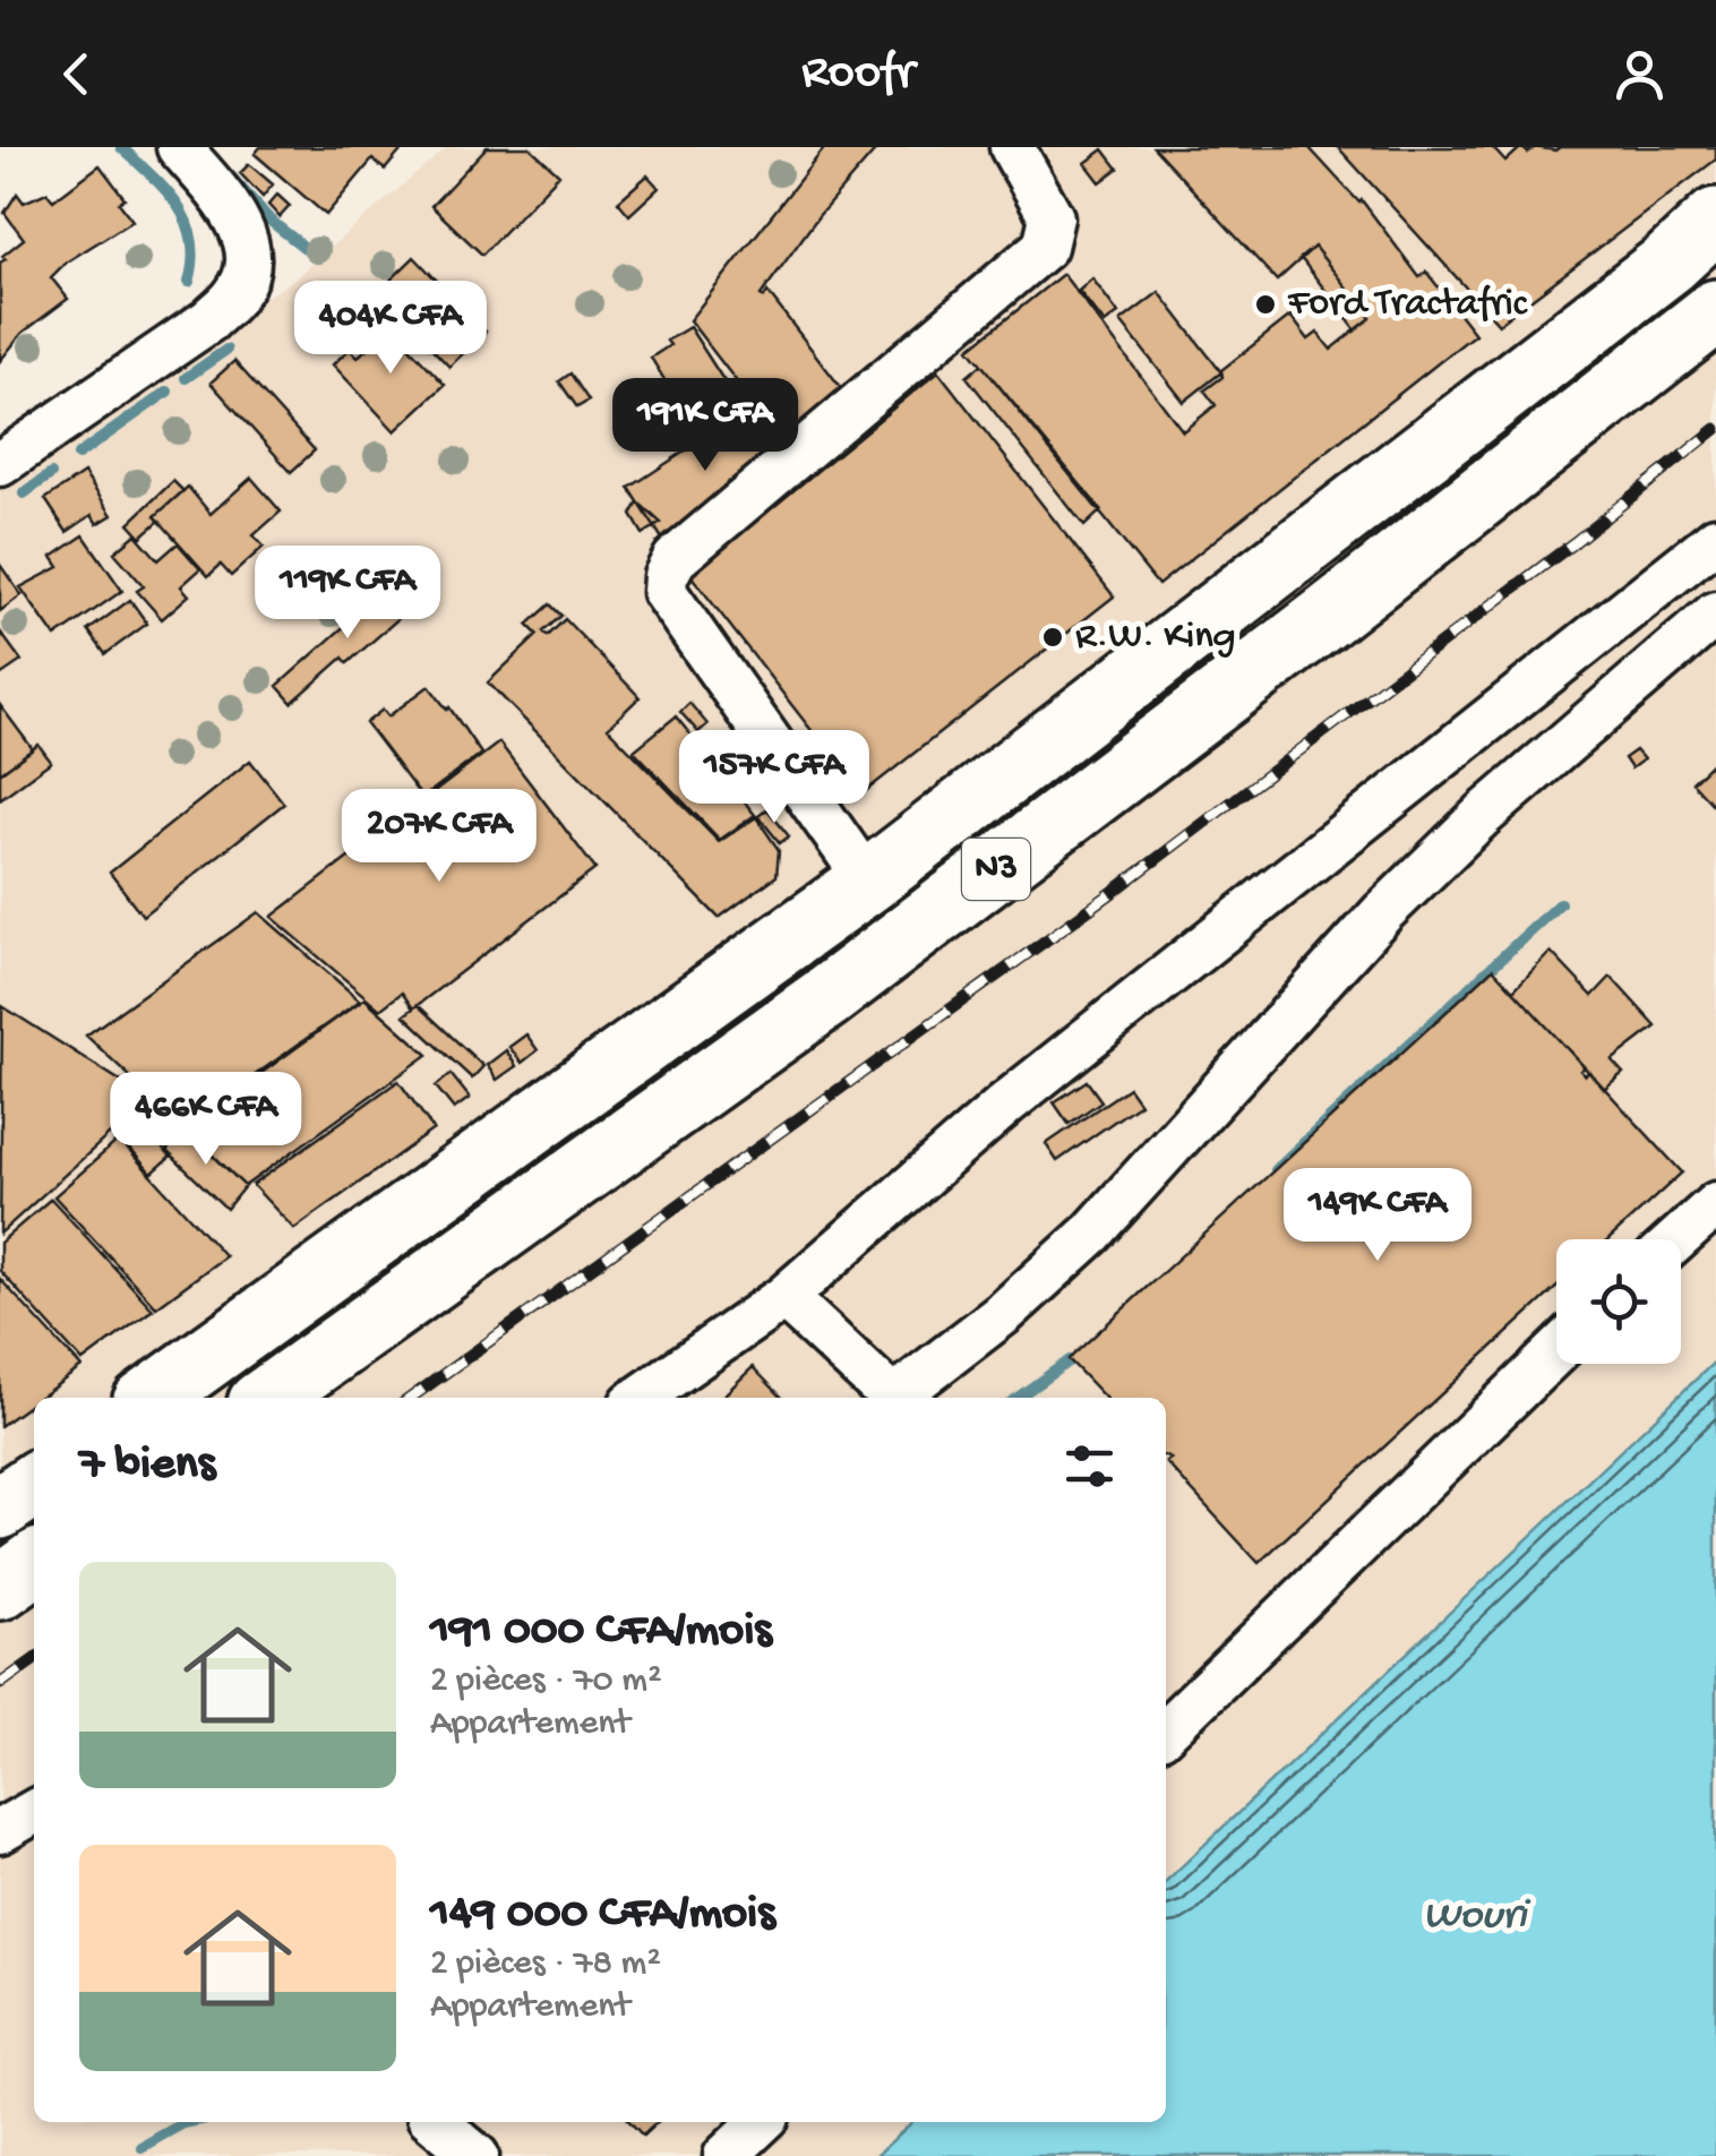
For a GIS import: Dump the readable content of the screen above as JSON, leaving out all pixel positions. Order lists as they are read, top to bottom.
{
  "streets": {
    "highway": ["N3"]
  },
  "water": ["Wouri"],
  "places": ["Ford Tractafric", "R.W. King"],
  "page": {
    "header": "Roofr",
    "price": [
      "404K CFA",
      "191K CFA",
      "119K CFA",
      "157K CFA",
      "207K CFA",
      "466K CFA",
      "149K CFA"
    ],
    "heading": "7 biens",
    "list": [
      {
        "name": "191 000 CFA/mois",
        "note": "2 pièces · 70 m² · Appartement"
      },
      {
        "name": "149 000 CFA/mois",
        "note": "2 pièces · 78 m² · Appartement"
      }
    ]
  }
}
